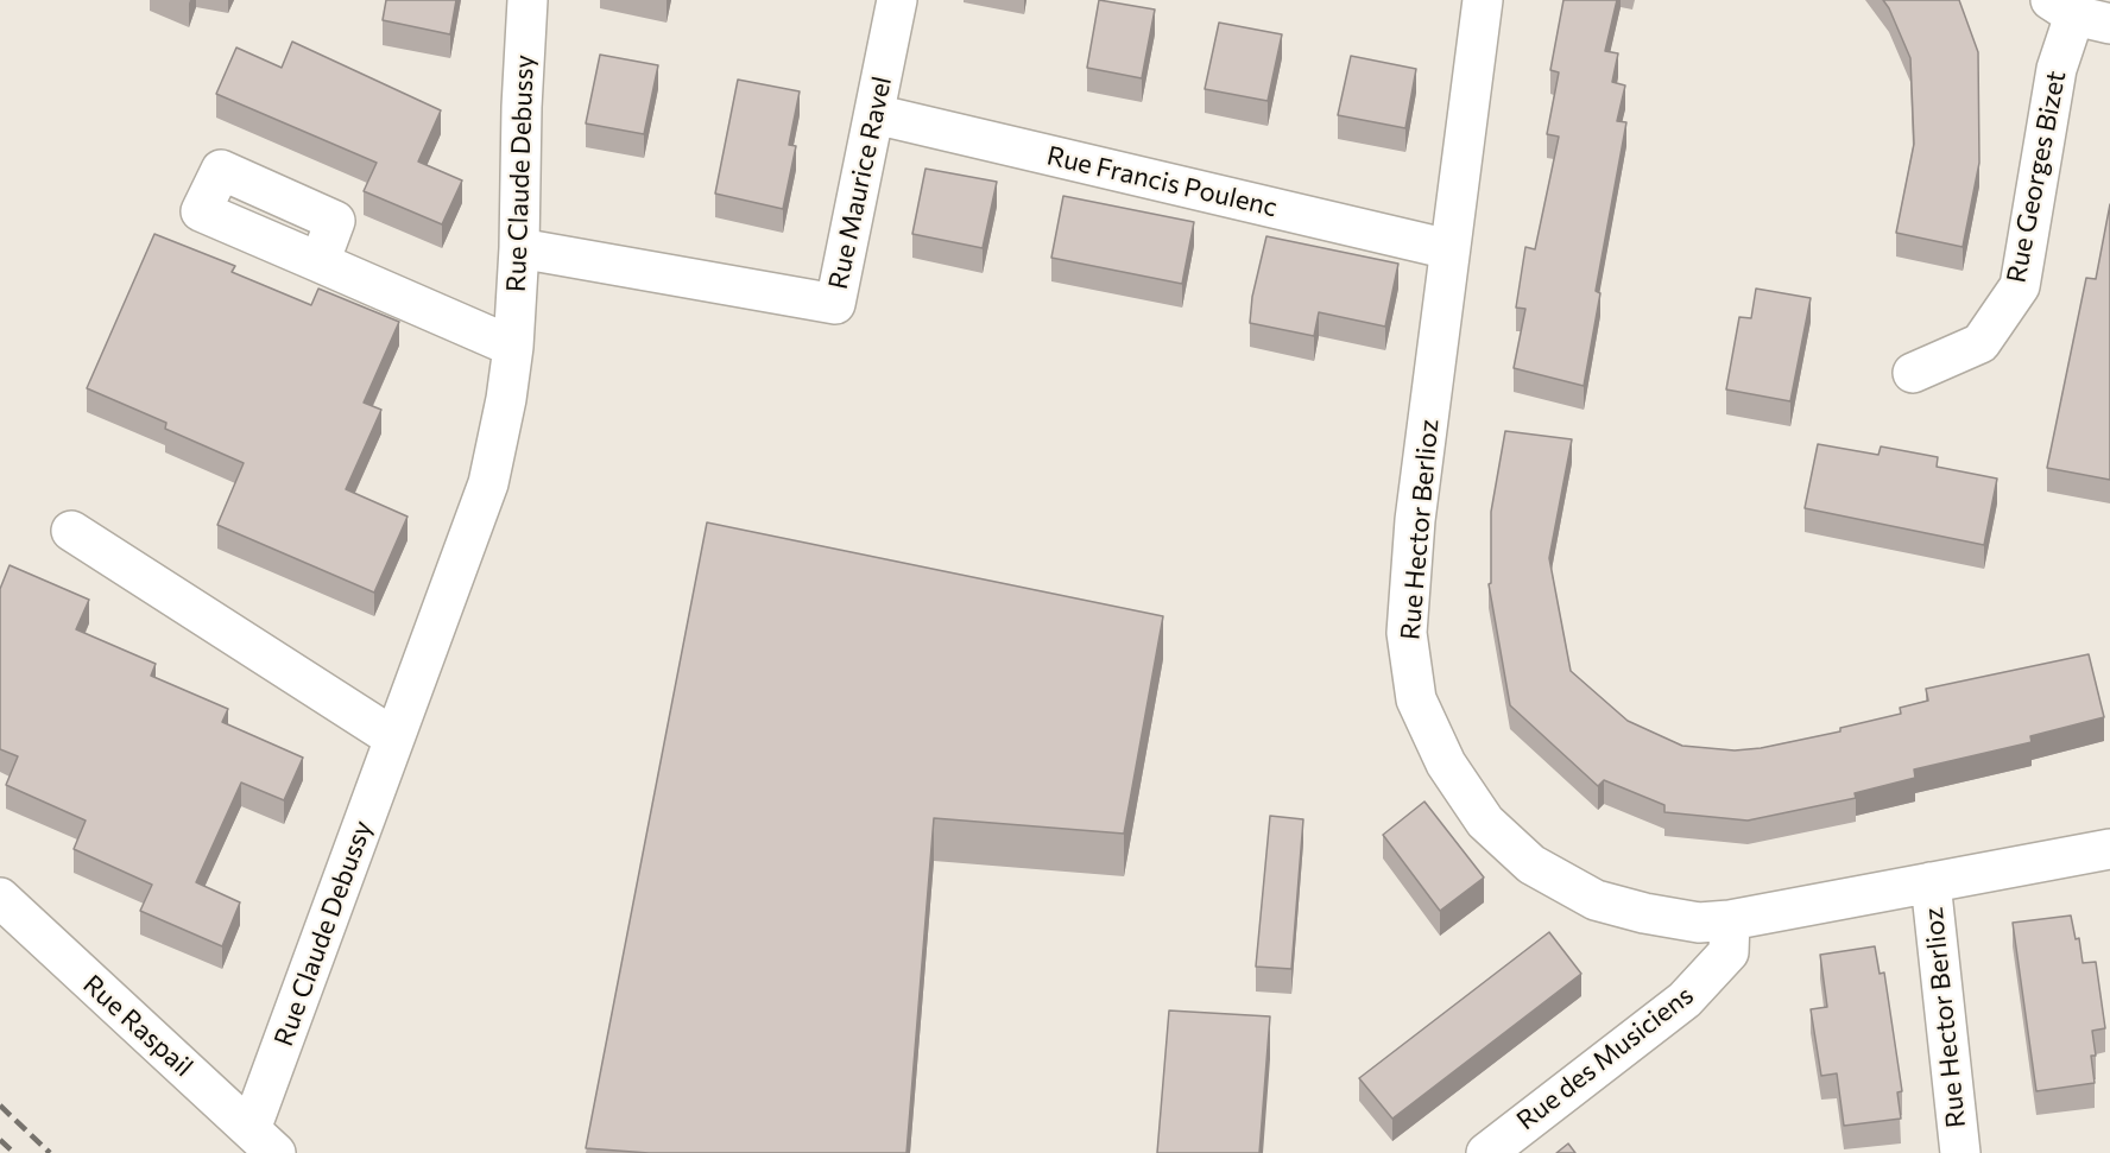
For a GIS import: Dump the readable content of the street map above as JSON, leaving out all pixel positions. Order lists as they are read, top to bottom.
{
  "streets": {
    "street": [
      "Rue Claude Debussy",
      "Rue Georges Bizet",
      "Rue Francis Poulenc",
      "Rue Maurice Ravel",
      "Rue Hector Berlioz",
      "Rue Raspail",
      "Rue des Musiciens"
    ]
  },
  "crossings": [
    ["Rue Claude Debussy", "Rue Maurice Ravel"],
    ["Rue Claude Debussy", "Rue Raspail"],
    ["Rue Francis Poulenc", "Rue Maurice Ravel"],
    ["Rue Francis Poulenc", "Rue Hector Berlioz"],
    ["Rue Hector Berlioz", "Rue des Musiciens"]
  ]
}
